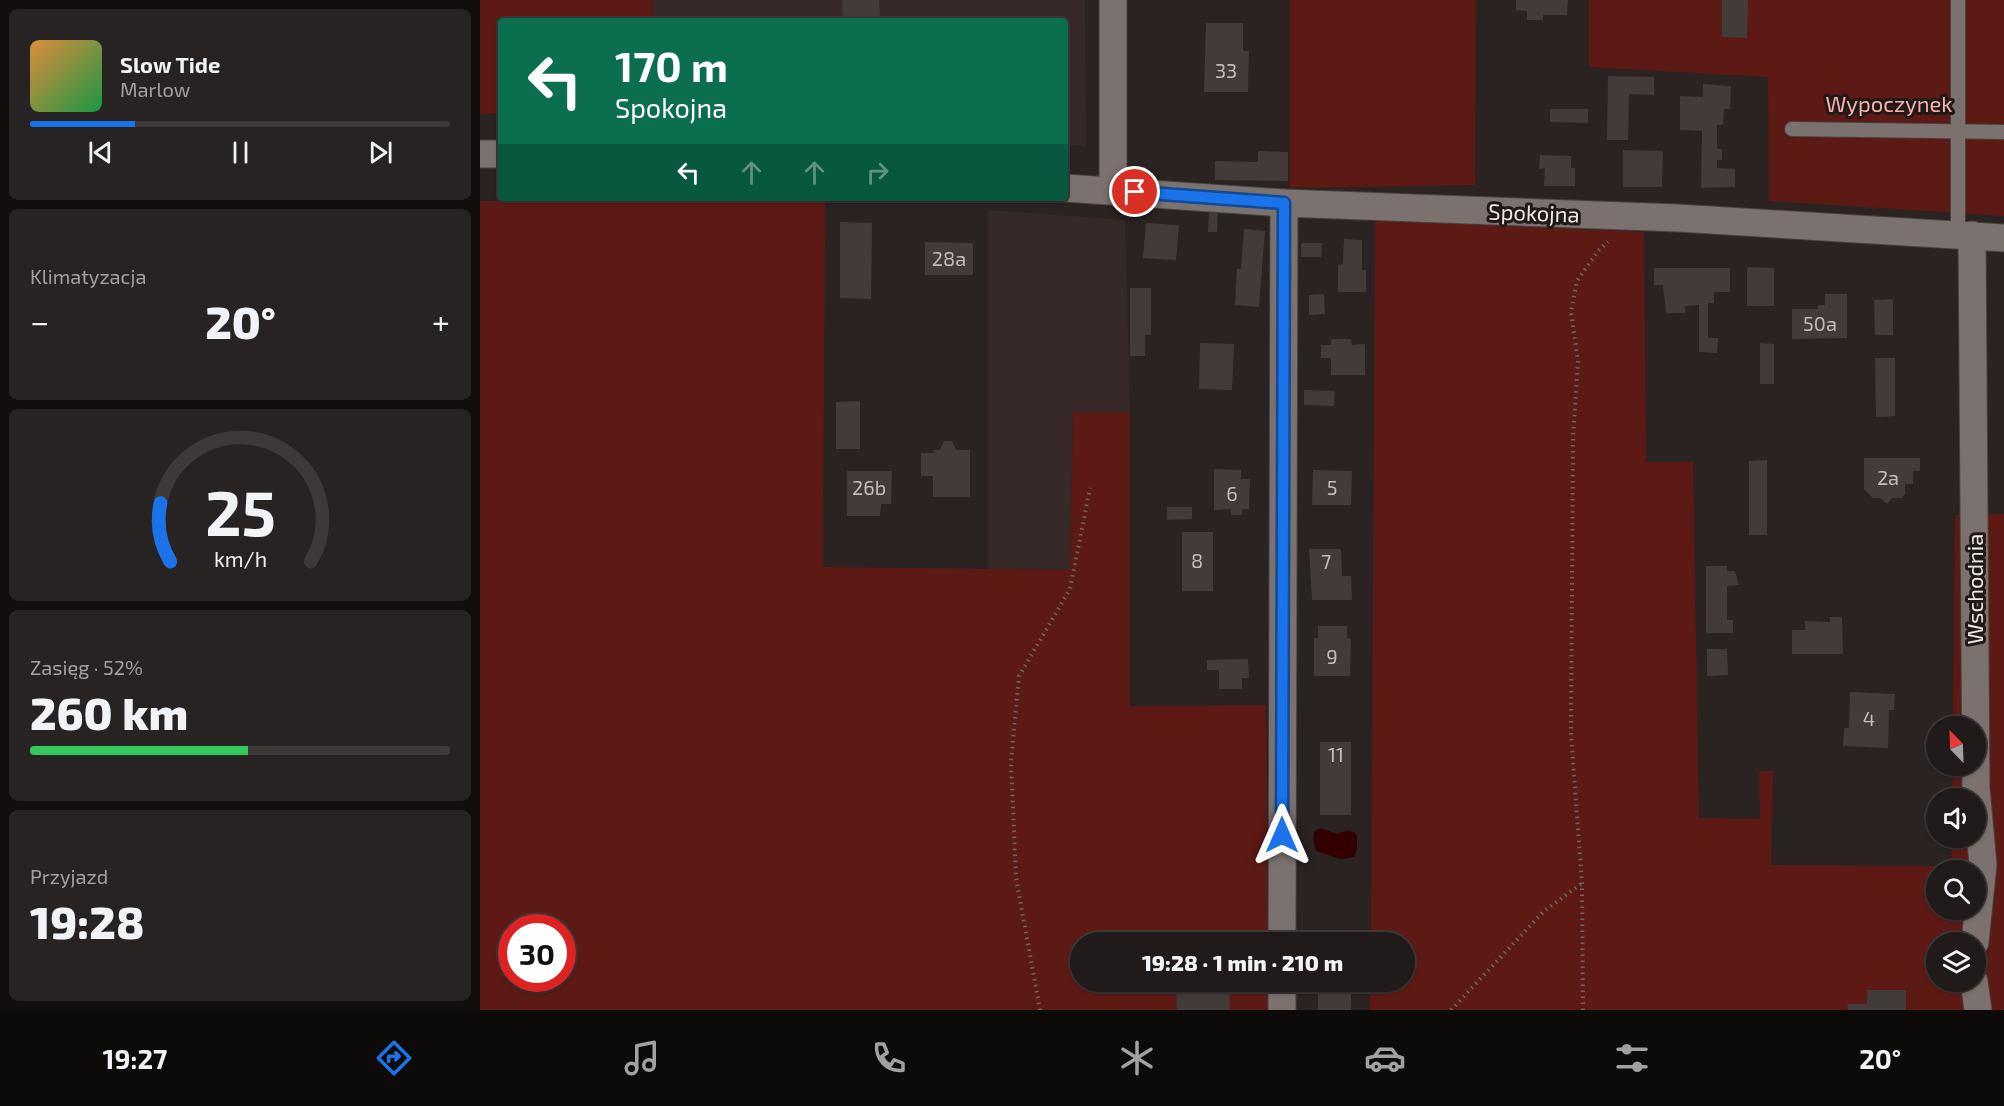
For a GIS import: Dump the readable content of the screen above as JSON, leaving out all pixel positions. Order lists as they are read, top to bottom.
{
  "streets": {
    "street": ["Spokojna", "Wschodnia"]
  },
  "crossings": [
    ["Spokojna", "Wschodnia"]
  ],
  "parks": ["Wypoczynek"],
  "house_numbers": [
    "33",
    "28a",
    "50a",
    "2a",
    "26b",
    "5",
    "6",
    "8",
    "7",
    "9",
    "4",
    "11"
  ],
  "north": "top left",
  "page": {
    "turn": ["170 m", "Spokojna"],
    "song": ["Slow Tide", "Marlow"],
    "tile": [
      "Klimatyzacja",
      ["Zasięg · 52%", "260 km"],
      ["Przyjazd", "19:28"]
    ],
    "heat": ["−", "20°", "+"],
    "limit": "30",
    "trip": "19:28 · 1 min · 210 m",
    "tabs": ["19:27", "20°"],
    "gauge": ["25", "km/h"]
  }
}
